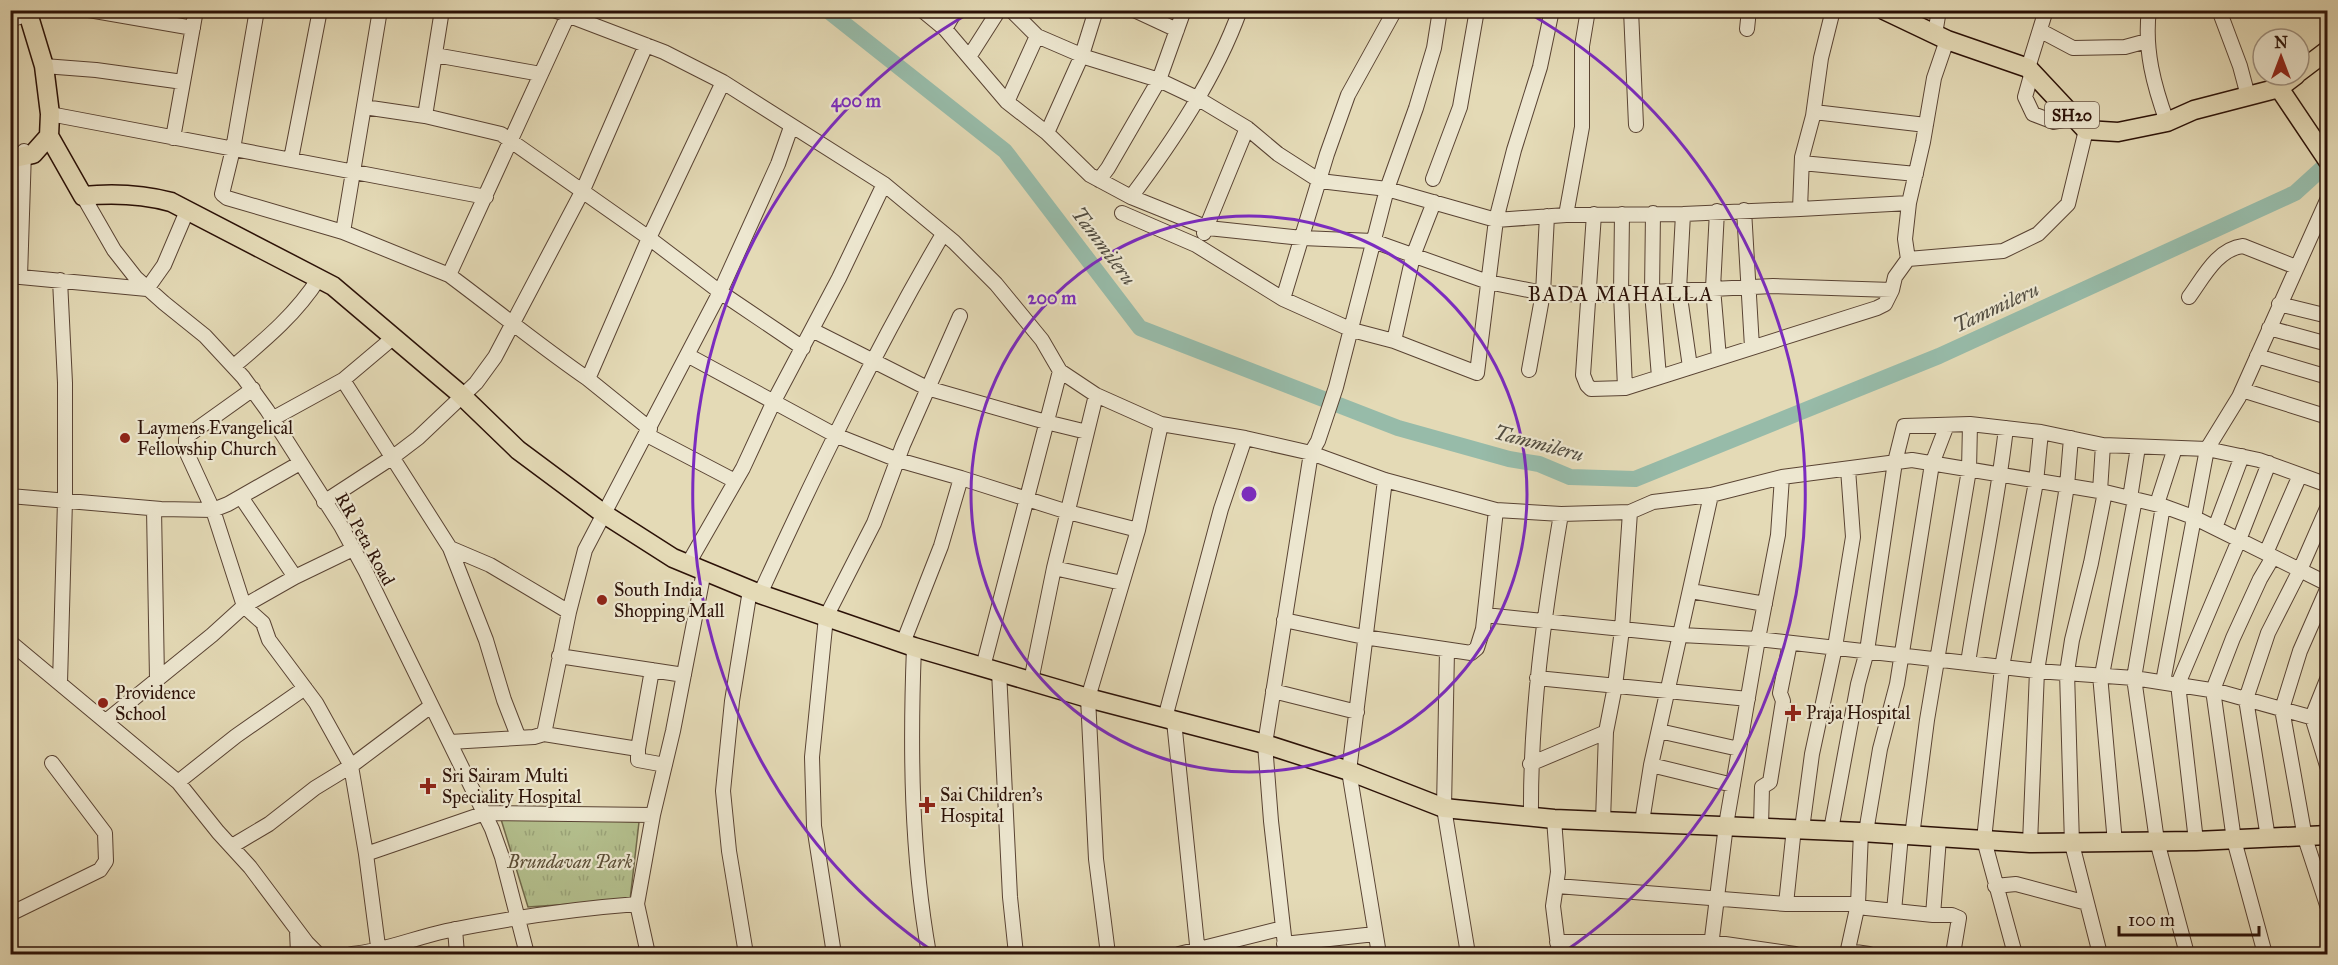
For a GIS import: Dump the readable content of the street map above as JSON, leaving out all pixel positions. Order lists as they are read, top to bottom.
{
  "streets": {
    "main road": ["SH20"],
    "street": ["RR Peta Road"]
  },
  "districts": ["BADA MAHALLA"],
  "water": ["Tammileru"],
  "parks": ["Brundavan Park"],
  "places": {
    "other": ["Laymens Evangelical Fellowship Church", "South India Shopping Mall", "Providence School"],
    "health": ["Praja Hospital", "Sri Sairam Multi Speciality Hospital", "Sai Children's Hospital"]
  },
  "scale_bar": "100 m",
  "north": "top",
  "rings": ["400 m", "200 m"]
}
